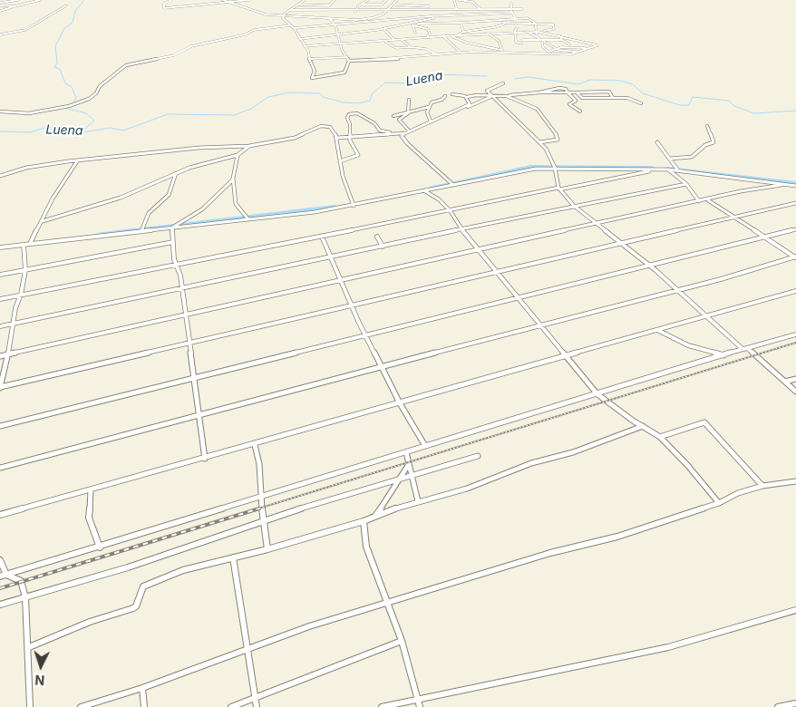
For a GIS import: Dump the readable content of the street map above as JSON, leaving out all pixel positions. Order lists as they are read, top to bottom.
{
  "water": ["Luena"],
  "north": "bottom"
}
